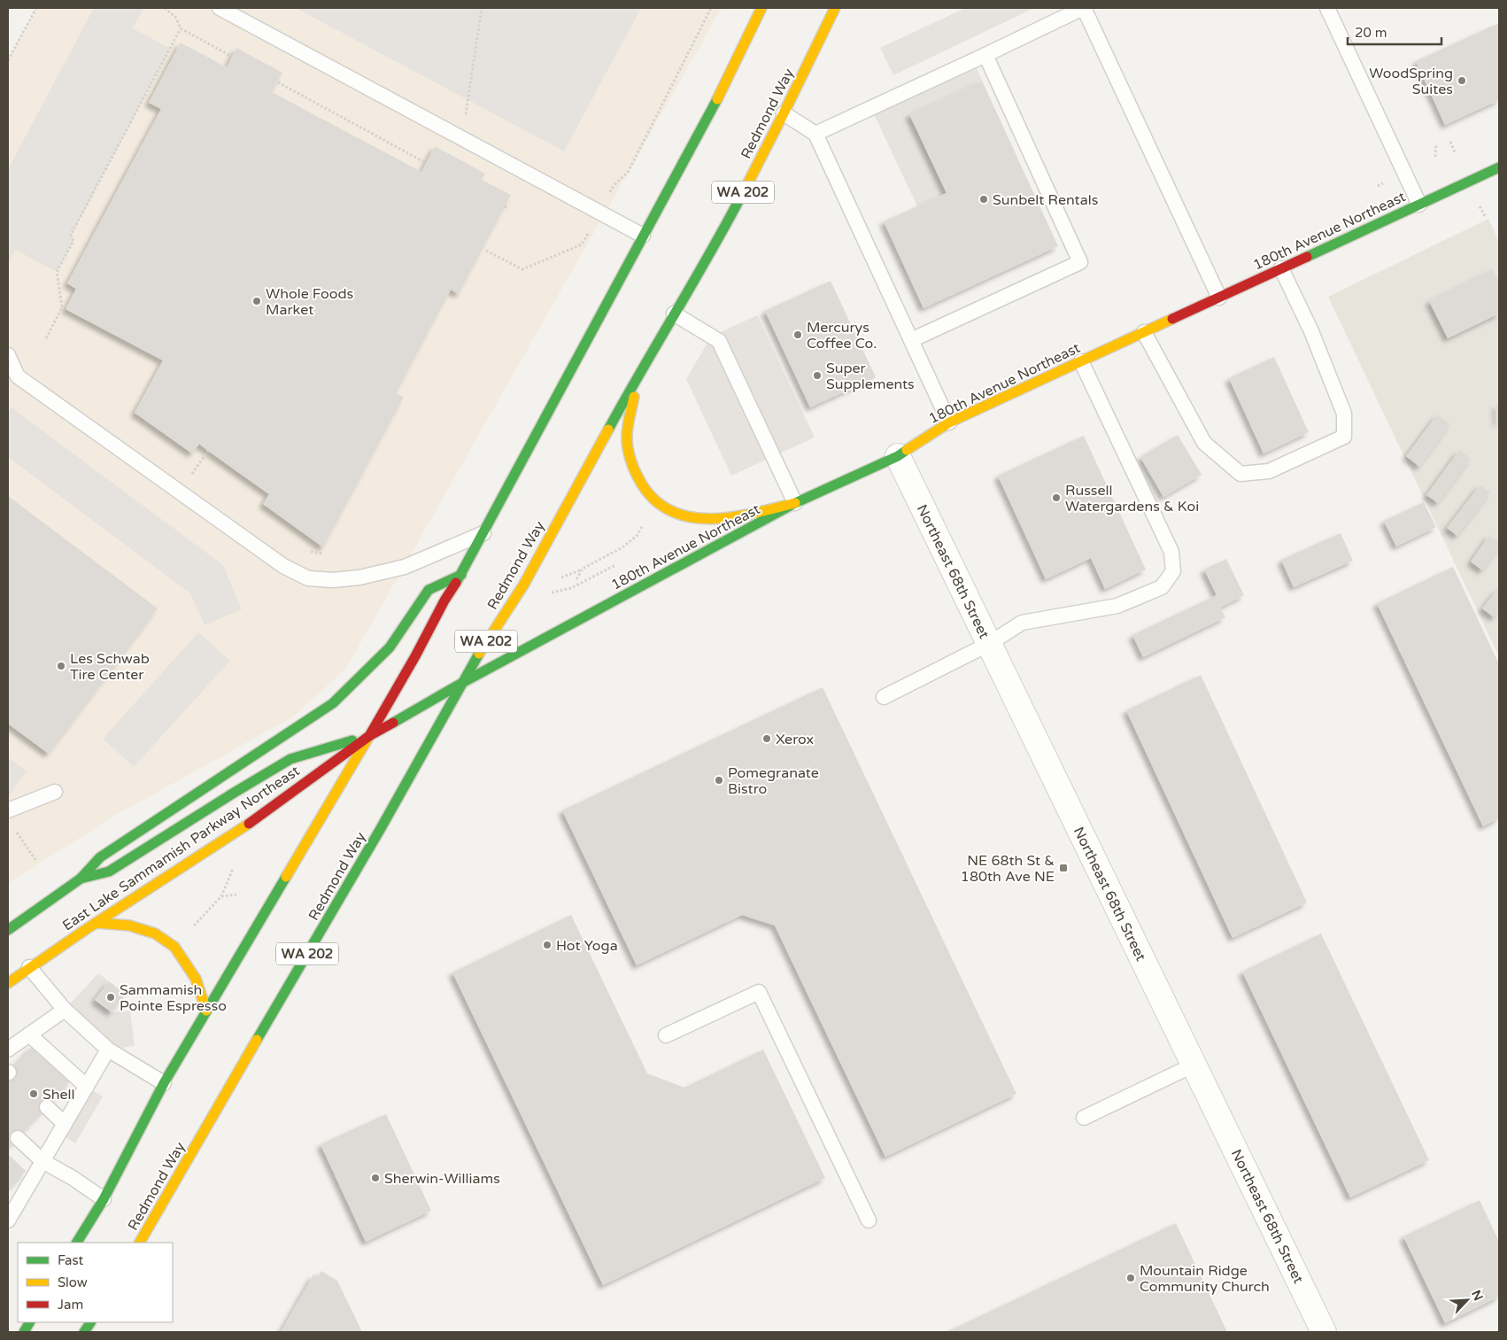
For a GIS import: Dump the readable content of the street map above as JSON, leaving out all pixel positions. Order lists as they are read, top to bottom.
{
  "streets": {
    "main road": [
      "Redmond Way",
      "WA 202",
      "180th Avenue Northeast",
      "East Lake Sammamish Parkway Northeast"
    ],
    "street": ["Northeast 68th Street"]
  },
  "crossings": [
    ["Redmond Way", "180th Avenue Northeast"],
    ["Redmond Way", "East Lake Sammamish Parkway Northeast"],
    ["180th Avenue Northeast", "Northeast 68th Street"],
    ["180th Avenue Northeast", "East Lake Sammamish Parkway Northeast"]
  ],
  "places": {
    "other": [
      "WoodSpring Suites",
      "Sunbelt Rentals",
      "Whole Foods Market",
      "Mercurys Coffee Co.",
      "Super Supplements",
      "Russell Watergardens & Koi",
      "Les Schwab Tire Center",
      "Xerox",
      "Pomegranate Bistro",
      "Hot Yoga",
      "Sammamish Pointe Espresso",
      "Shell",
      "Sherwin-Williams",
      "Mountain Ridge Community Church"
    ],
    "transit": ["NE 68th St & 180th Ave NE"]
  },
  "legend": ["Fast", "Slow", "Jam"],
  "scale_bar": "20 m",
  "north": "top right"
}
